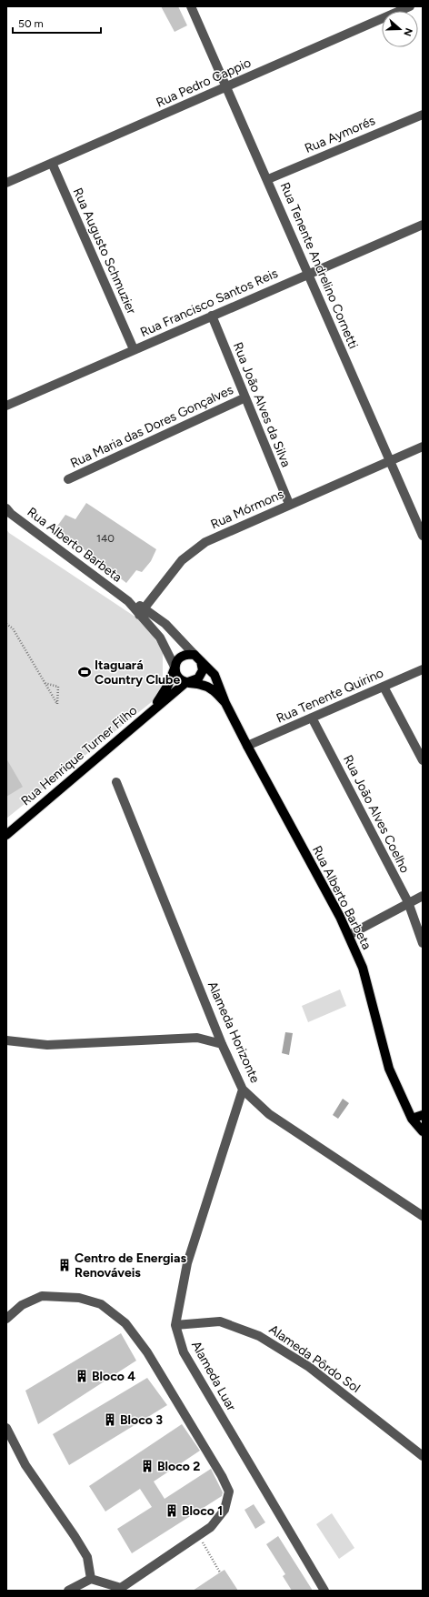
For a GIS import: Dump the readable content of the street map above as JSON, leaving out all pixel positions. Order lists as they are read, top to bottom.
{
  "streets": {
    "main road": ["Rua Alberto Barbeta", "Rua Henrique Turner Filho"],
    "street": [
      "Rua Pedro Cappio",
      "Rua Aymorés",
      "Rua Augusto Schmuzier",
      "Rua Tenente Andrelino Cornetti",
      "Rua Francisco Santos Reis",
      "Rua João Alves da Silva",
      "Rua Maria das Dores Gonçalves",
      "Rua Mórmons",
      "Rua Tenente Quirino",
      "Rua João Alves Coelho",
      "Alameda Horizonte",
      "Alameda Pôrdo Sol",
      "Alameda Luar"
    ]
  },
  "crossings": [
    ["Rua Pedro Cappio", "Rua Augusto Schmuzier"],
    ["Rua Pedro Cappio", "Rua Tenente Andrelino Cornetti"],
    ["Rua Aymorés", "Rua Tenente Andrelino Cornetti"],
    ["Rua Augusto Schmuzier", "Rua Francisco Santos Reis"],
    ["Rua Tenente Andrelino Cornetti", "Rua Francisco Santos Reis"],
    ["Rua Tenente Andrelino Cornetti", "Rua Mórmons"],
    ["Rua Francisco Santos Reis", "Rua João Alves da Silva"],
    ["Rua João Alves da Silva", "Rua Maria das Dores Gonçalves"],
    ["Rua João Alves da Silva", "Rua Mórmons"],
    ["Rua Mórmons", "Rua Alberto Barbeta"],
    ["Rua Alberto Barbeta", "Rua Tenente Quirino"],
    ["Rua Tenente Quirino", "Rua João Alves Coelho"],
    ["Alameda Horizonte", "Alameda Luar"],
    ["Alameda Pôrdo Sol", "Alameda Luar"]
  ],
  "places": {
    "sports": ["Itaguará Country Clube"],
    "building": [
      "Centro de Energias Renováveis",
      "Bloco 4",
      "Bloco 3",
      "Bloco 2",
      "Bloco 1"
    ]
  },
  "house_numbers": ["140"],
  "scale_bar": "50 m",
  "north": "right"
}
